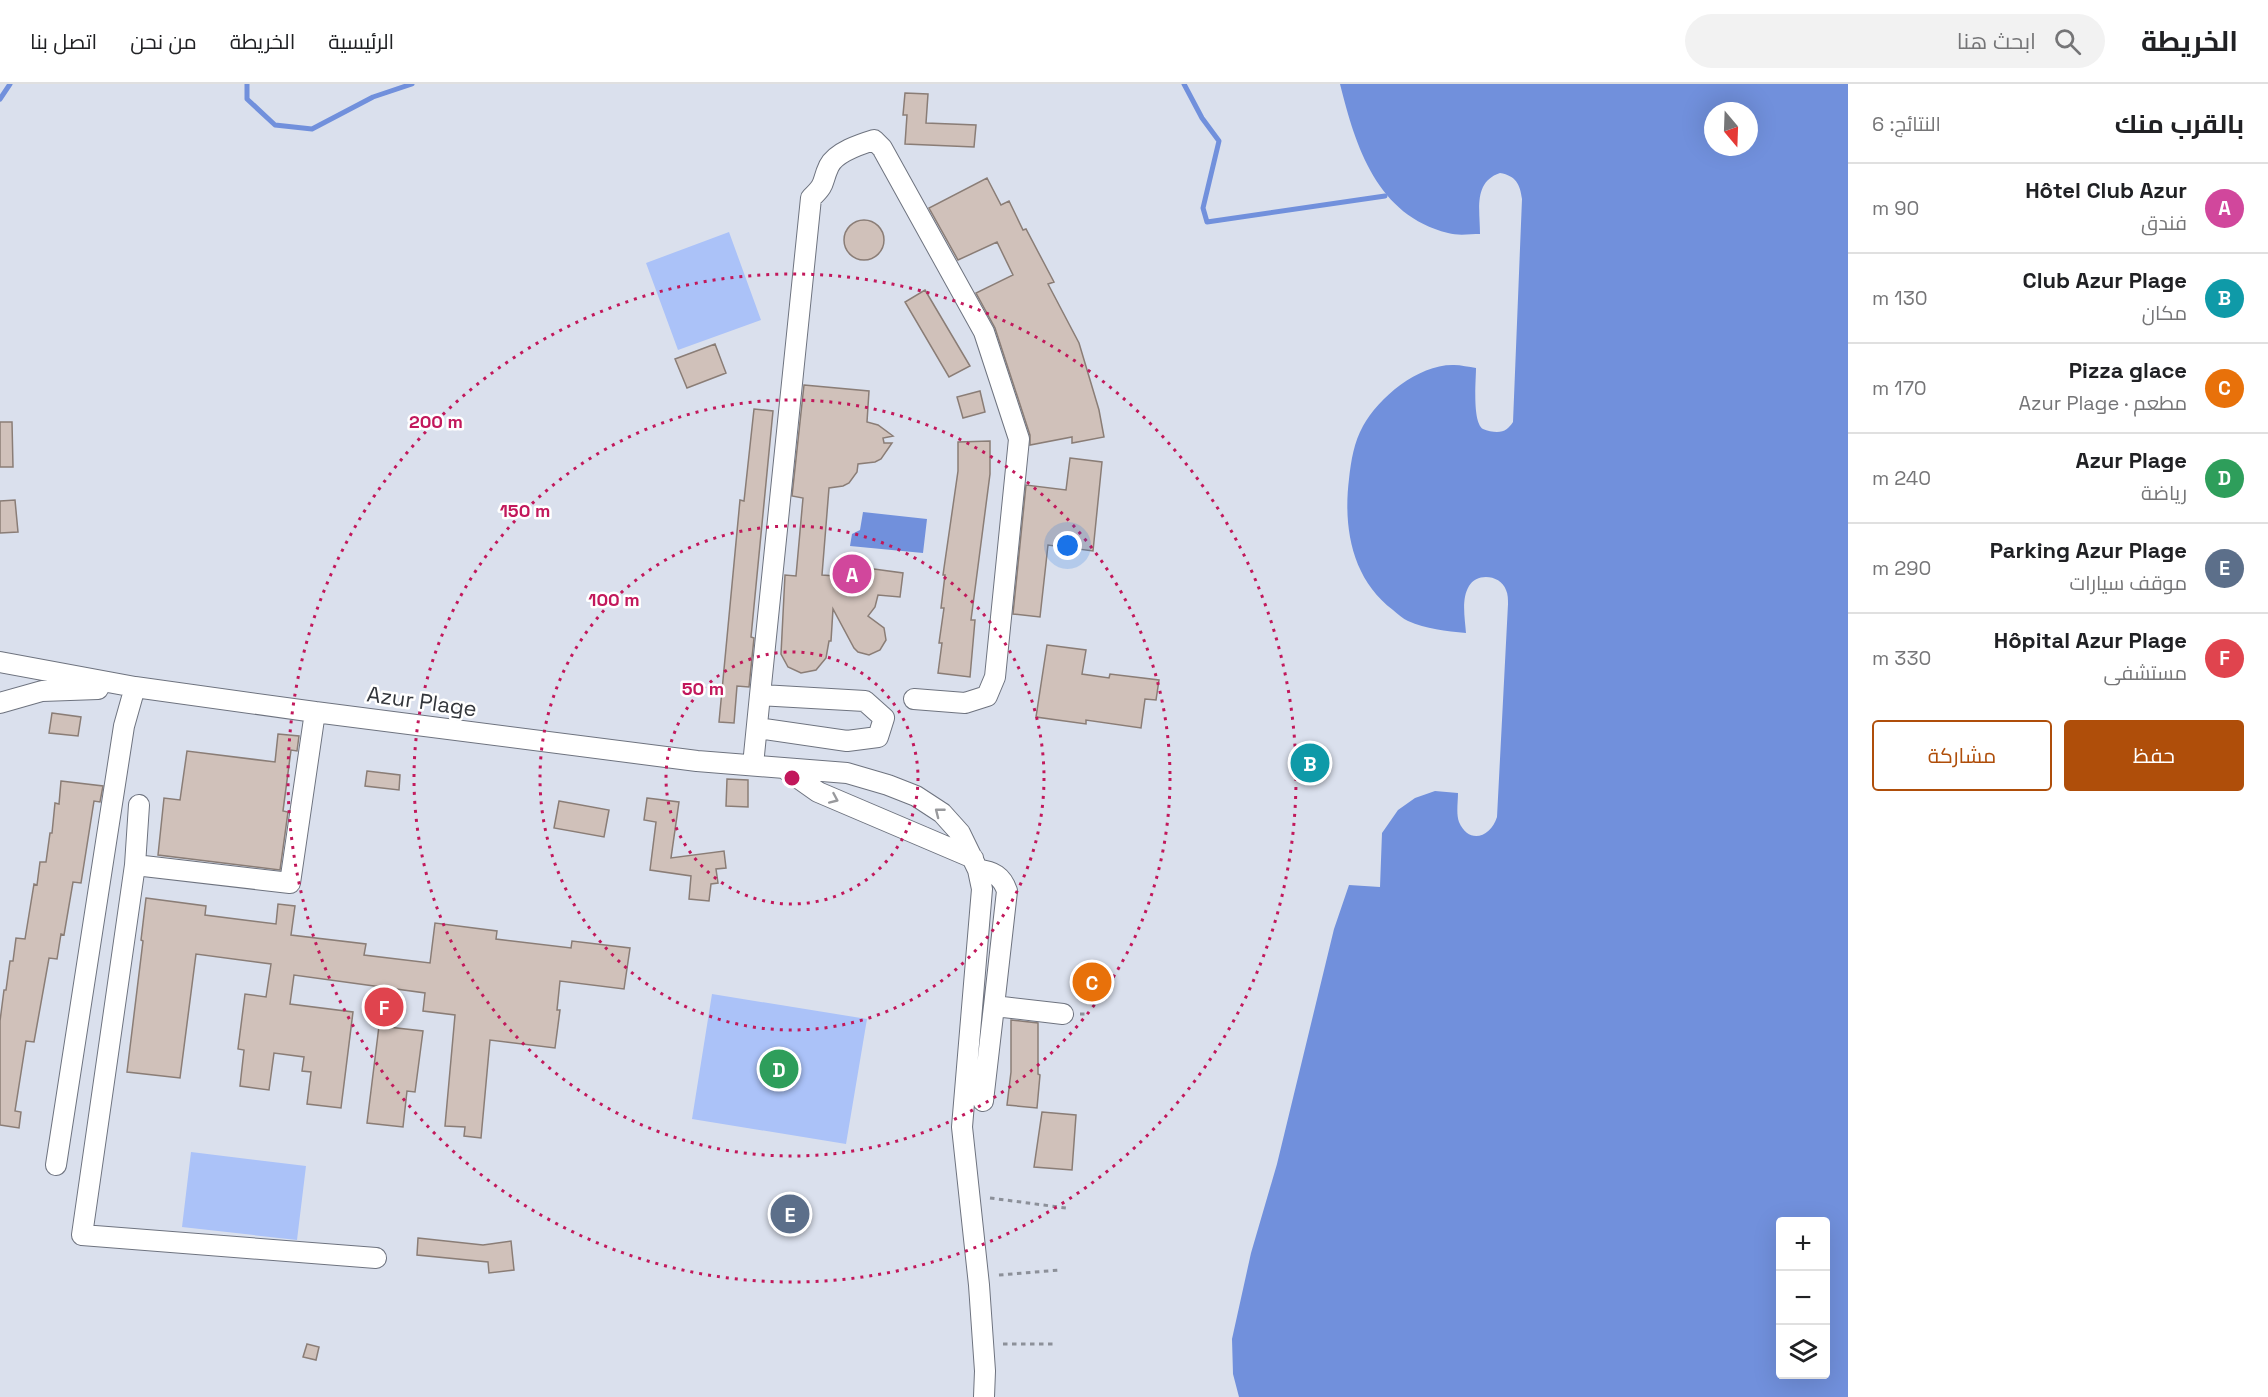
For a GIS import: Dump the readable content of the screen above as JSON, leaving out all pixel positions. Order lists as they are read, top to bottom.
{
  "streets": {
    "street": ["Azur Plage"]
  },
  "north": "bottom",
  "page": {
    "header": "الخريطة",
    "search": "ابحث هنا",
    "nav": [
      "الرئيسية",
      "الخريطة",
      "من نحن",
      "اتصل بنا"
    ],
    "heading": ["بالقرب منك", "النتائج: 6"],
    "list": [
      {
        "mark": "A",
        "name": "Hôtel Club Azur",
        "note": "فندق",
        "value": "90 m"
      },
      {
        "mark": "B",
        "name": "Club Azur Plage",
        "note": "مكان",
        "value": "130 m"
      },
      {
        "mark": "C",
        "name": "Pizza glace",
        "note": "مطعم · Azur Plage",
        "value": "170 m"
      },
      {
        "mark": "D",
        "name": "Azur Plage",
        "note": "رياضة",
        "value": "240 m"
      },
      {
        "mark": "E",
        "name": "Parking Azur Plage",
        "note": "موقف سيارات",
        "value": "290 m"
      },
      {
        "mark": "F",
        "name": "Hôpital Azur Plage",
        "note": "مستشفى",
        "value": "330 m"
      }
    ],
    "pins": [
      "A",
      "B",
      "C",
      "F",
      "D",
      "E"
    ],
    "buttons": ["حفظ", "مشاركة"],
    "map_buttons": ["+", "−"]
  },
  "rings": [
    "200 m",
    "150 m",
    "100 m",
    "50 m"
  ]
}
